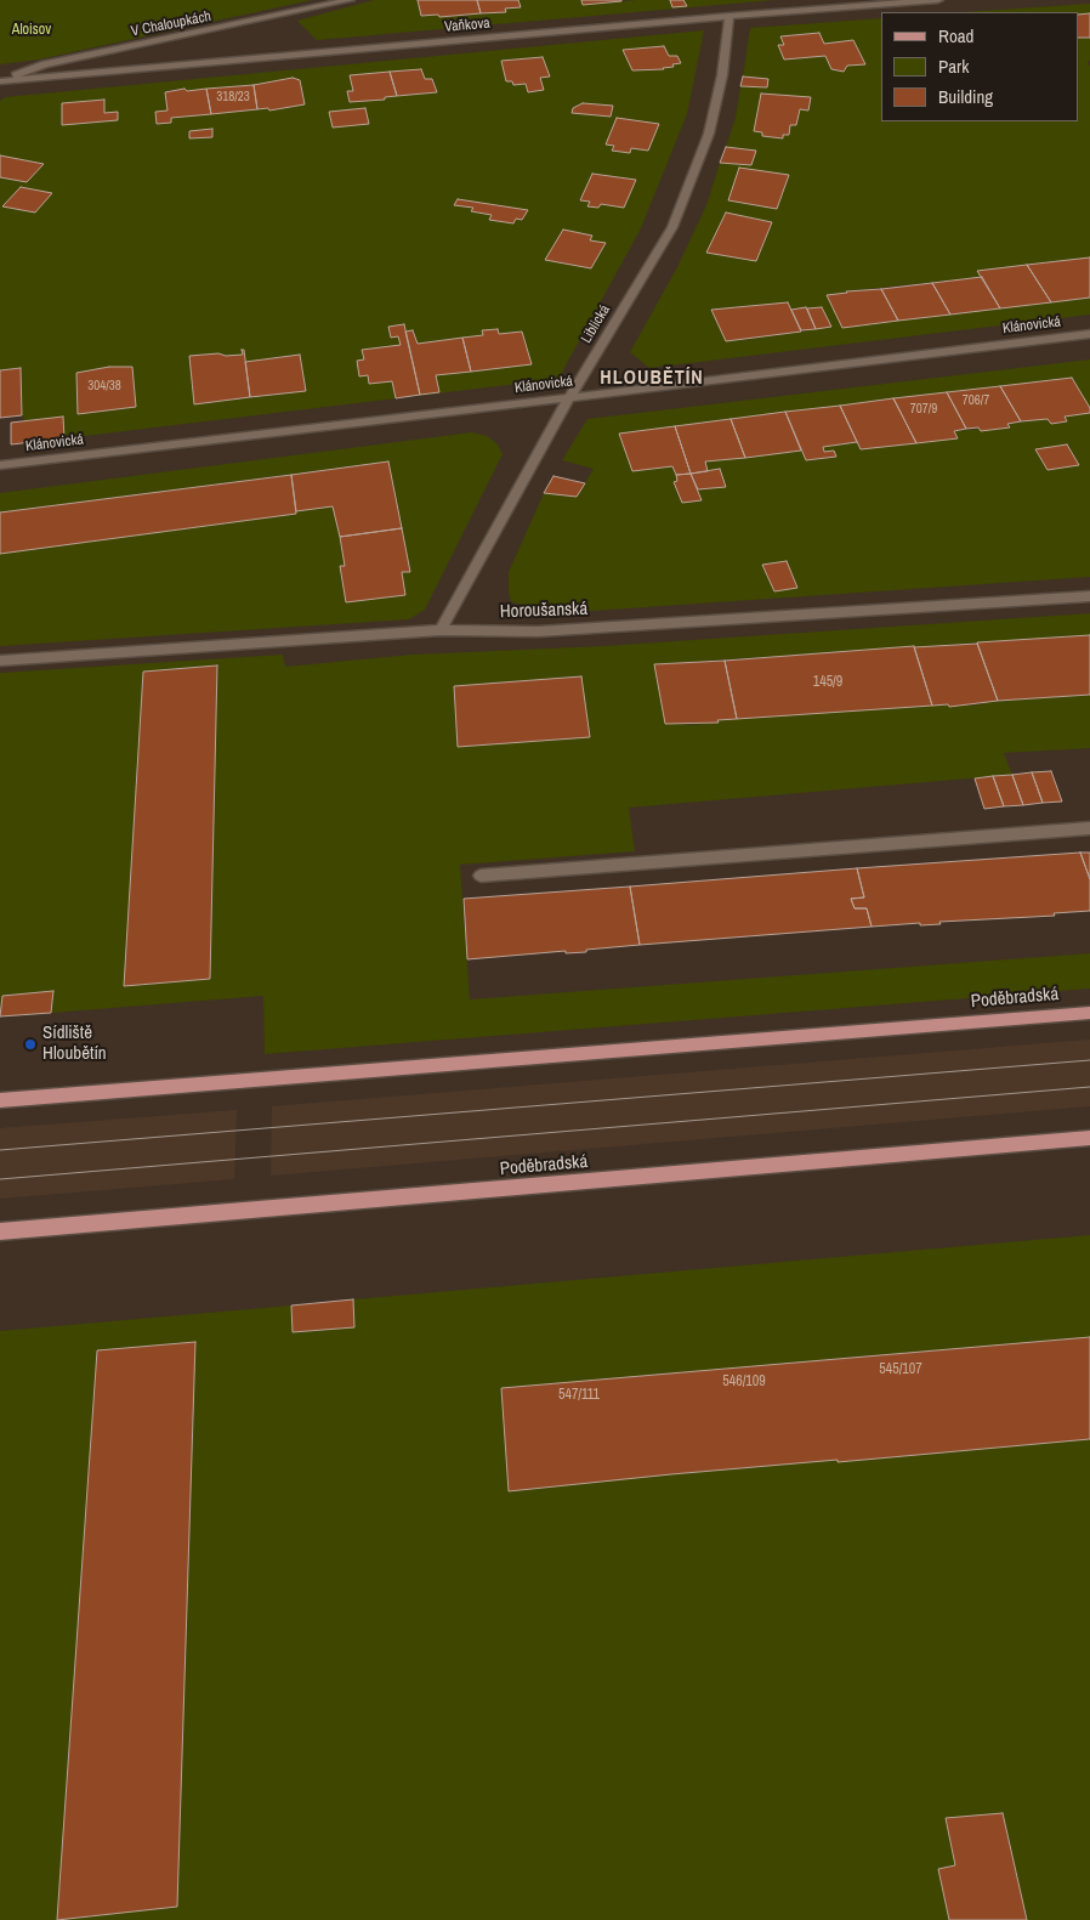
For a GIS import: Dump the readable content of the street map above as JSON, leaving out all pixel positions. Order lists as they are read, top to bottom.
{
  "streets": {
    "main road": ["Poděbradská"],
    "street": [
      "V Chaloupkách",
      "Vaňkova",
      "Liblická",
      "Klánovická",
      "Horoušanská"
    ]
  },
  "crossings": [
    ["V Chaloupkách", "Vaňkova"],
    ["Vaňkova", "Liblická"],
    ["Liblická", "Klánovická"],
    ["Liblická", "Horoušanská"]
  ],
  "districts": ["HLOUBĚTÍN"],
  "parks": ["Aloisov"],
  "places": ["Sídliště Hloubětín"],
  "house_numbers": [
    "318/23",
    "304/38",
    "706/7",
    "707/9",
    "145/9",
    "545/107",
    "546/109",
    "547/111"
  ],
  "legend": ["Road", "Park", "Building"]
}
